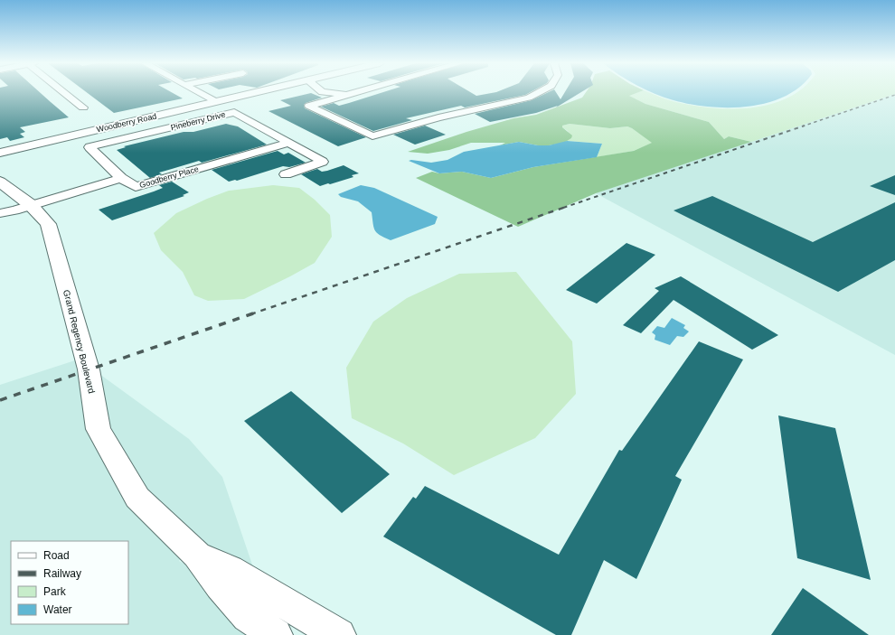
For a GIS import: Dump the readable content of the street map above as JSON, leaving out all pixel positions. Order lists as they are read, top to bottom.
{
  "streets": {
    "street": [
      "Pineberry Drive",
      "Woodberry Road",
      "Goodberry Place",
      "Grand Regency Boulevard"
    ]
  },
  "crossings": [
    ["Pineberry Drive", "Goodberry Place"]
  ],
  "legend": [
    "Road",
    "Railway",
    "Park",
    "Water"
  ]
}
